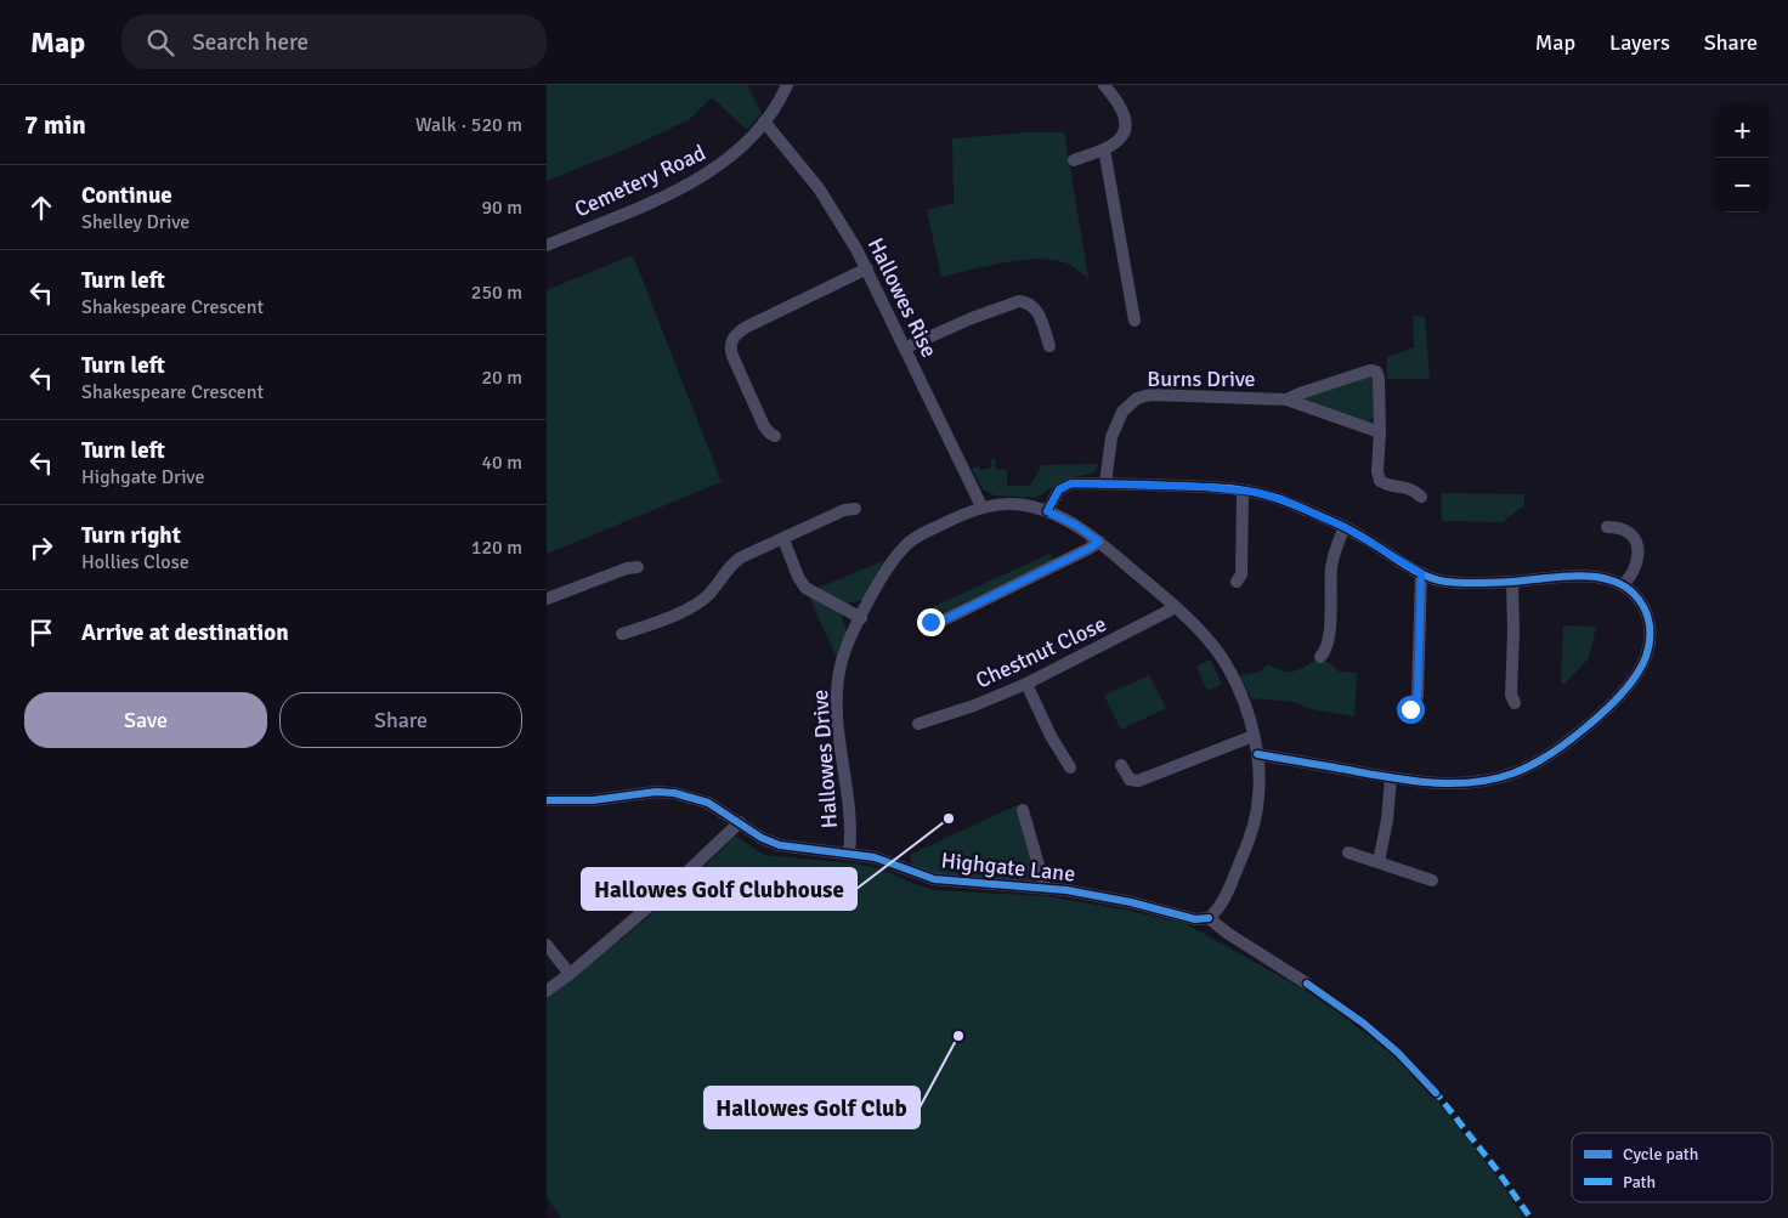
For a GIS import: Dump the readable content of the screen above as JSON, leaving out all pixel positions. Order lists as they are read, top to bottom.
{
  "streets": {
    "street": [
      "Cemetery Road",
      "Hallowes Rise",
      "Burns Drive",
      "Chestnut Close",
      "Hallowes Drive",
      "Highgate Lane"
    ]
  },
  "crossings": [
    ["Cemetery Road", "Hallowes Rise"],
    ["Hallowes Rise", "Hallowes Drive"],
    ["Hallowes Drive", "Highgate Lane"]
  ],
  "places": ["Hallowes Golf Clubhouse", "Hallowes Golf Club"],
  "legend": ["Cycle path", "Path"],
  "page": {
    "header": "Map",
    "search": "Search here",
    "nav": ["Map", "Layers", "Share"],
    "heading": ["7 min", "Walk · 520 m"],
    "map_buttons": ["+", "−"],
    "list": [
      ["Continue", "Shelley Drive", "90 m"],
      ["Turn left", "Shakespeare Crescent", "250 m"],
      ["Turn left", "Shakespeare Crescent", "20 m"],
      ["Turn left", "Highgate Drive", "40 m"],
      ["Turn right", "Hollies Close", "120 m"],
      "Arrive at destination"
    ],
    "buttons": ["Save", "Share"]
  }
}
